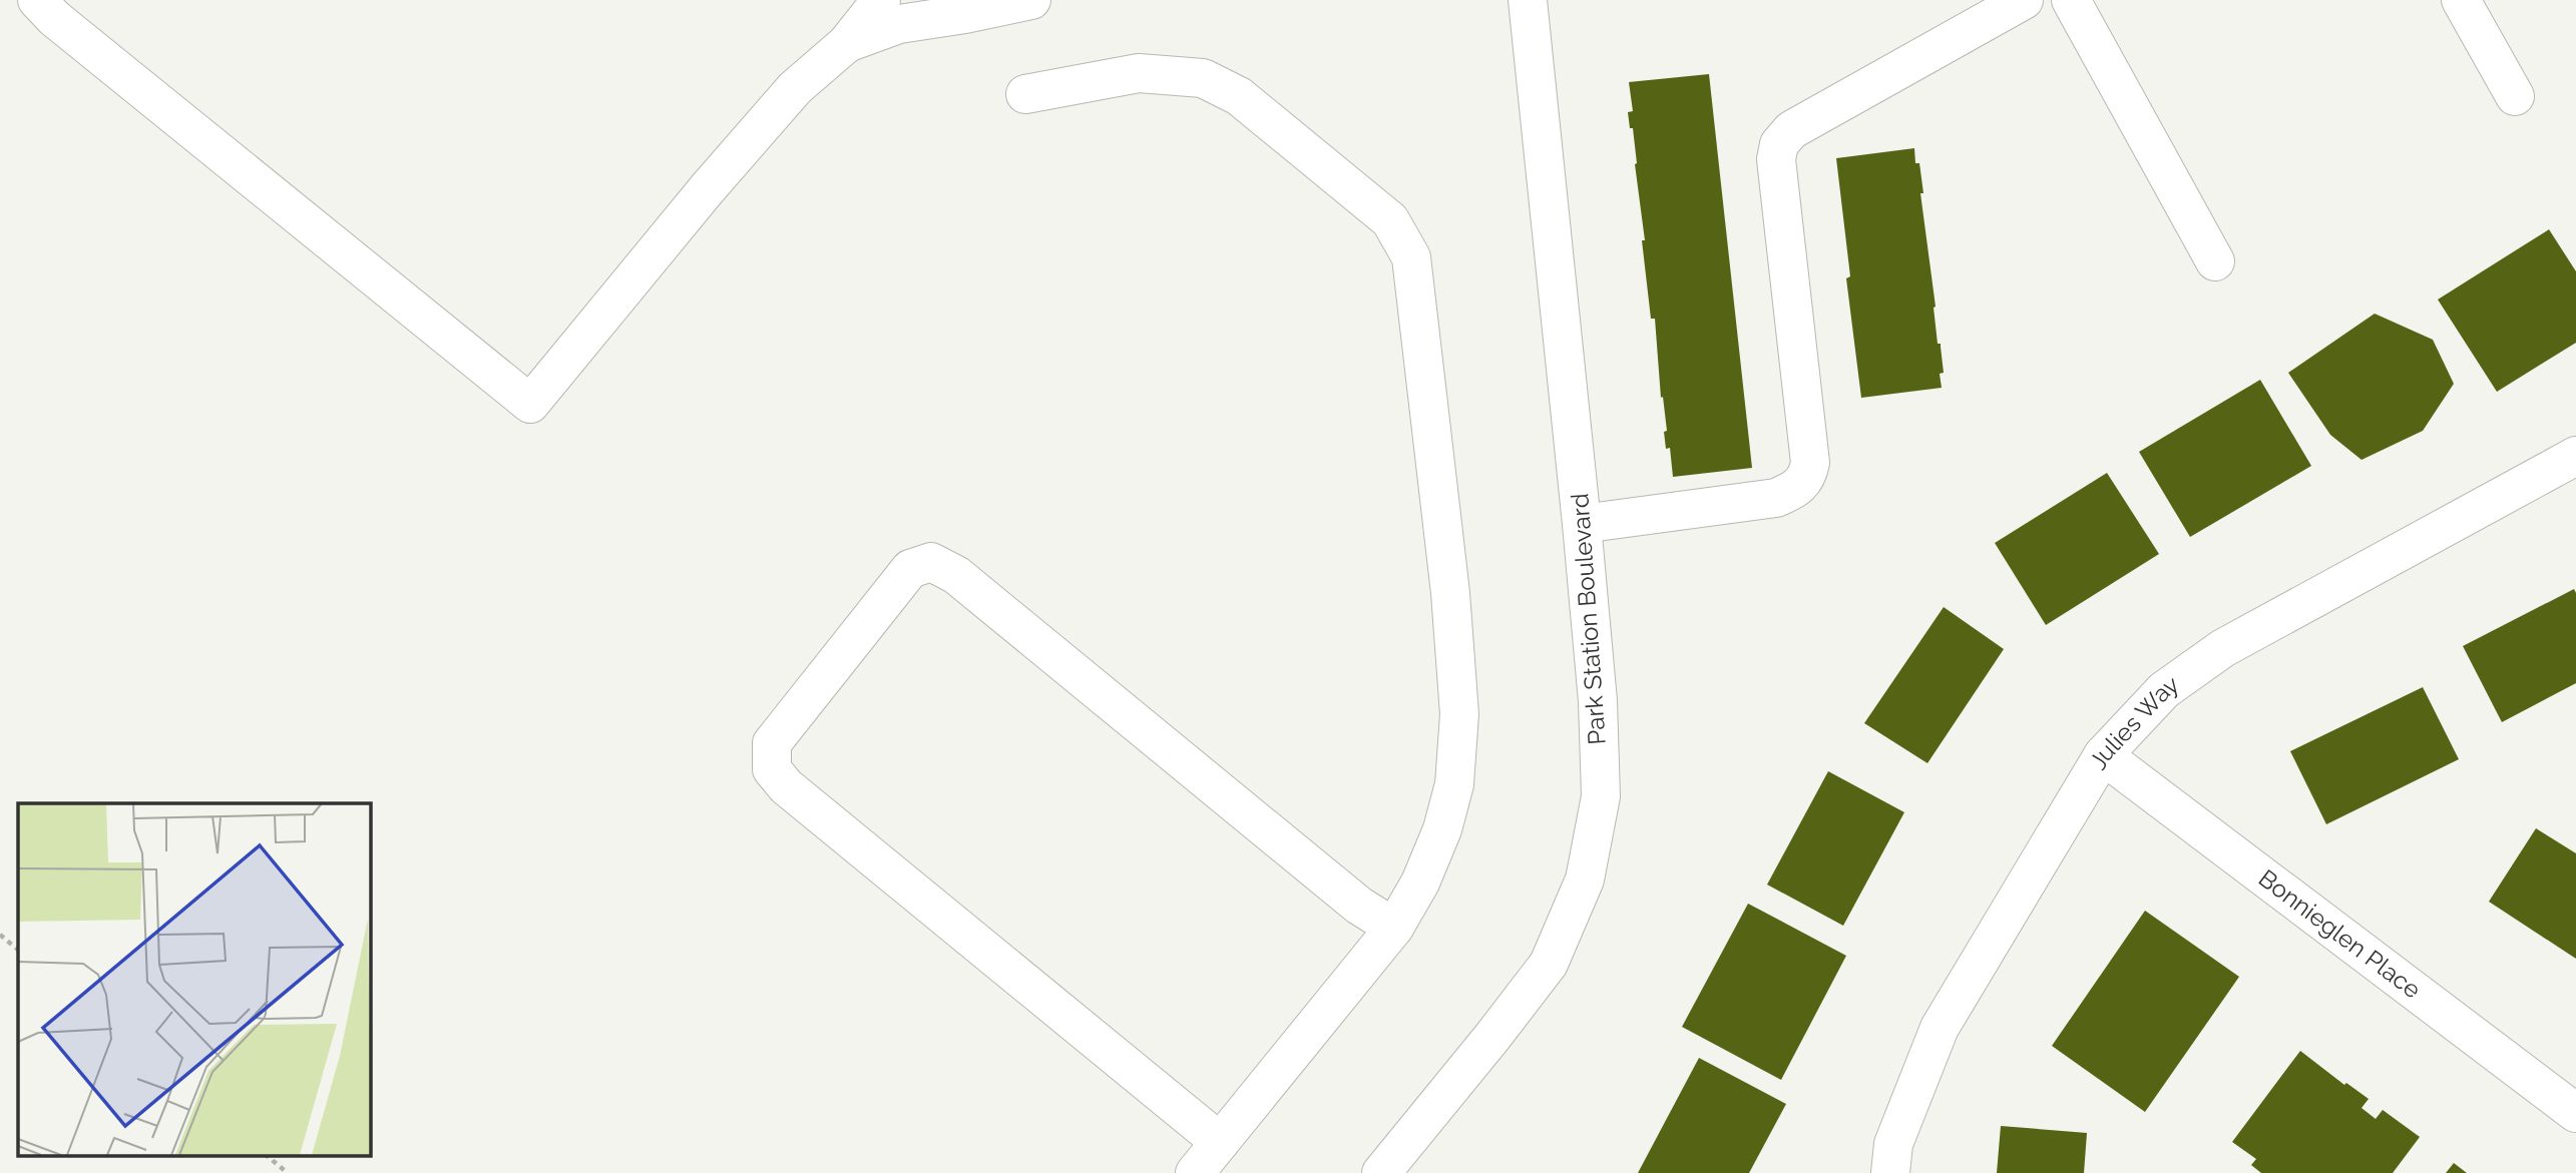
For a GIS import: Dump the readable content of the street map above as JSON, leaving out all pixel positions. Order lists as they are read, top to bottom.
{
  "streets": {
    "street": ["Park Station Boulevard", "Julies Way", "Bonnieglen Place"]
  },
  "crossings": [
    ["Julies Way", "Bonnieglen Place"]
  ]
}
